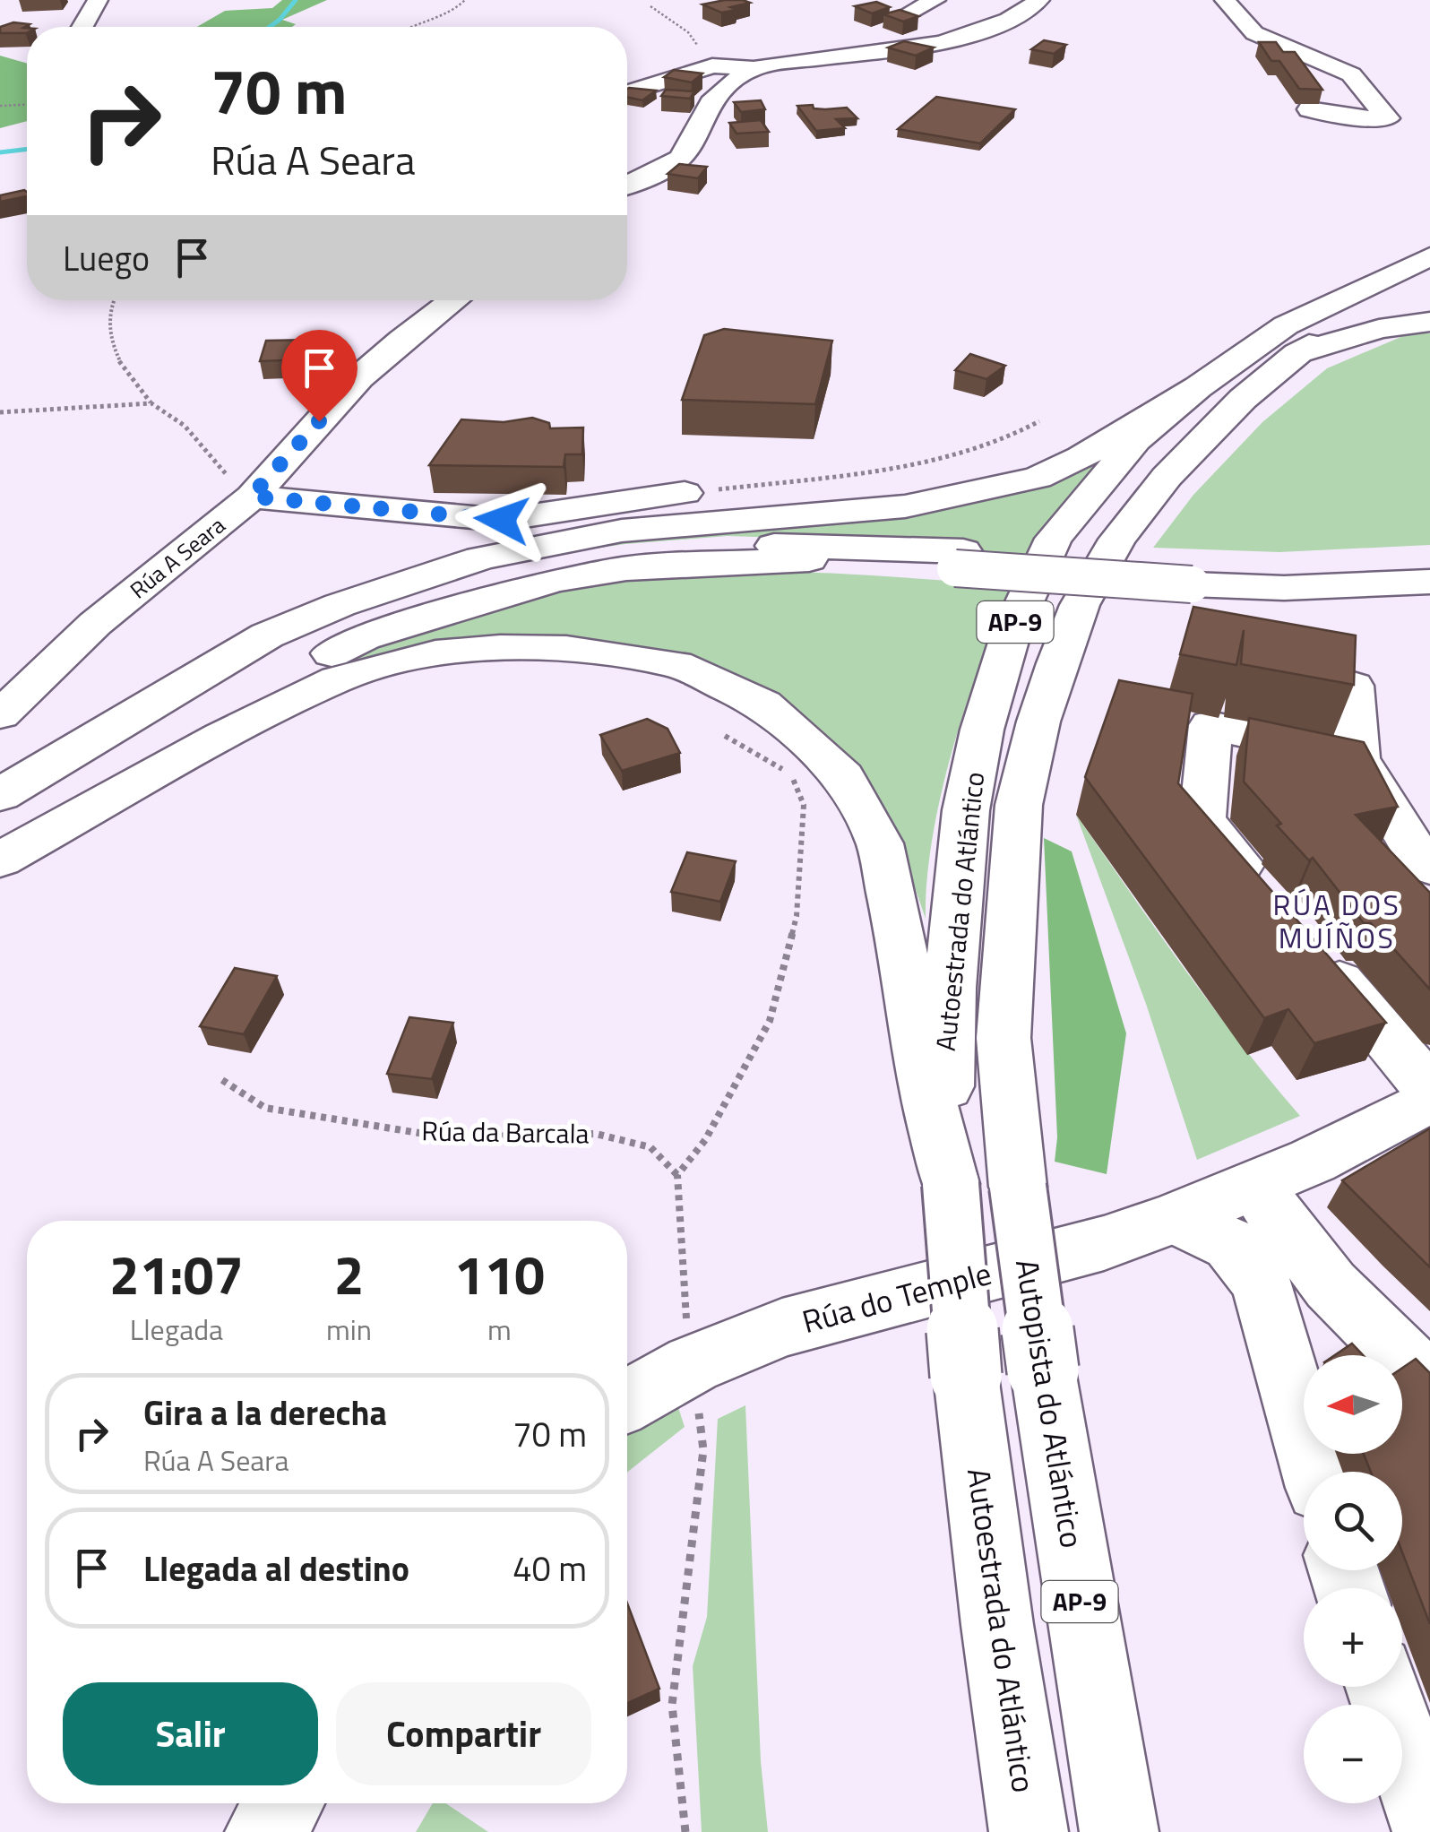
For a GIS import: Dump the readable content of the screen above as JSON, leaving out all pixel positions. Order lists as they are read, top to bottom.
{
  "streets": {
    "main road": [
      "Rúa A Seara",
      "AP-9",
      "Autoestrada do Atlántico",
      "Rúa do Temple",
      "Autopista do Atlántico"
    ],
    "path": ["Rúa da Barcala"]
  },
  "crossings": [
    ["Autoestrada do Atlántico", "Autopista do Atlántico"]
  ],
  "districts": ["RÚA DOS MUÍÑOS"],
  "north": "left",
  "page": {
    "turn": ["70 m", "Rúa A Seara"],
    "then": "Luego",
    "eta": [
      "21:07",
      "Llegada",
      "2",
      "min",
      "110",
      "m"
    ],
    "map_buttons": ["+", "−"],
    "list": [
      {
        "name": "Gira a la derecha",
        "note": "Rúa A Seara",
        "value": "70 m"
      },
      {
        "name": "Llegada al destino",
        "value": "40 m"
      }
    ],
    "buttons": ["Salir", "Compartir"]
  }
}
